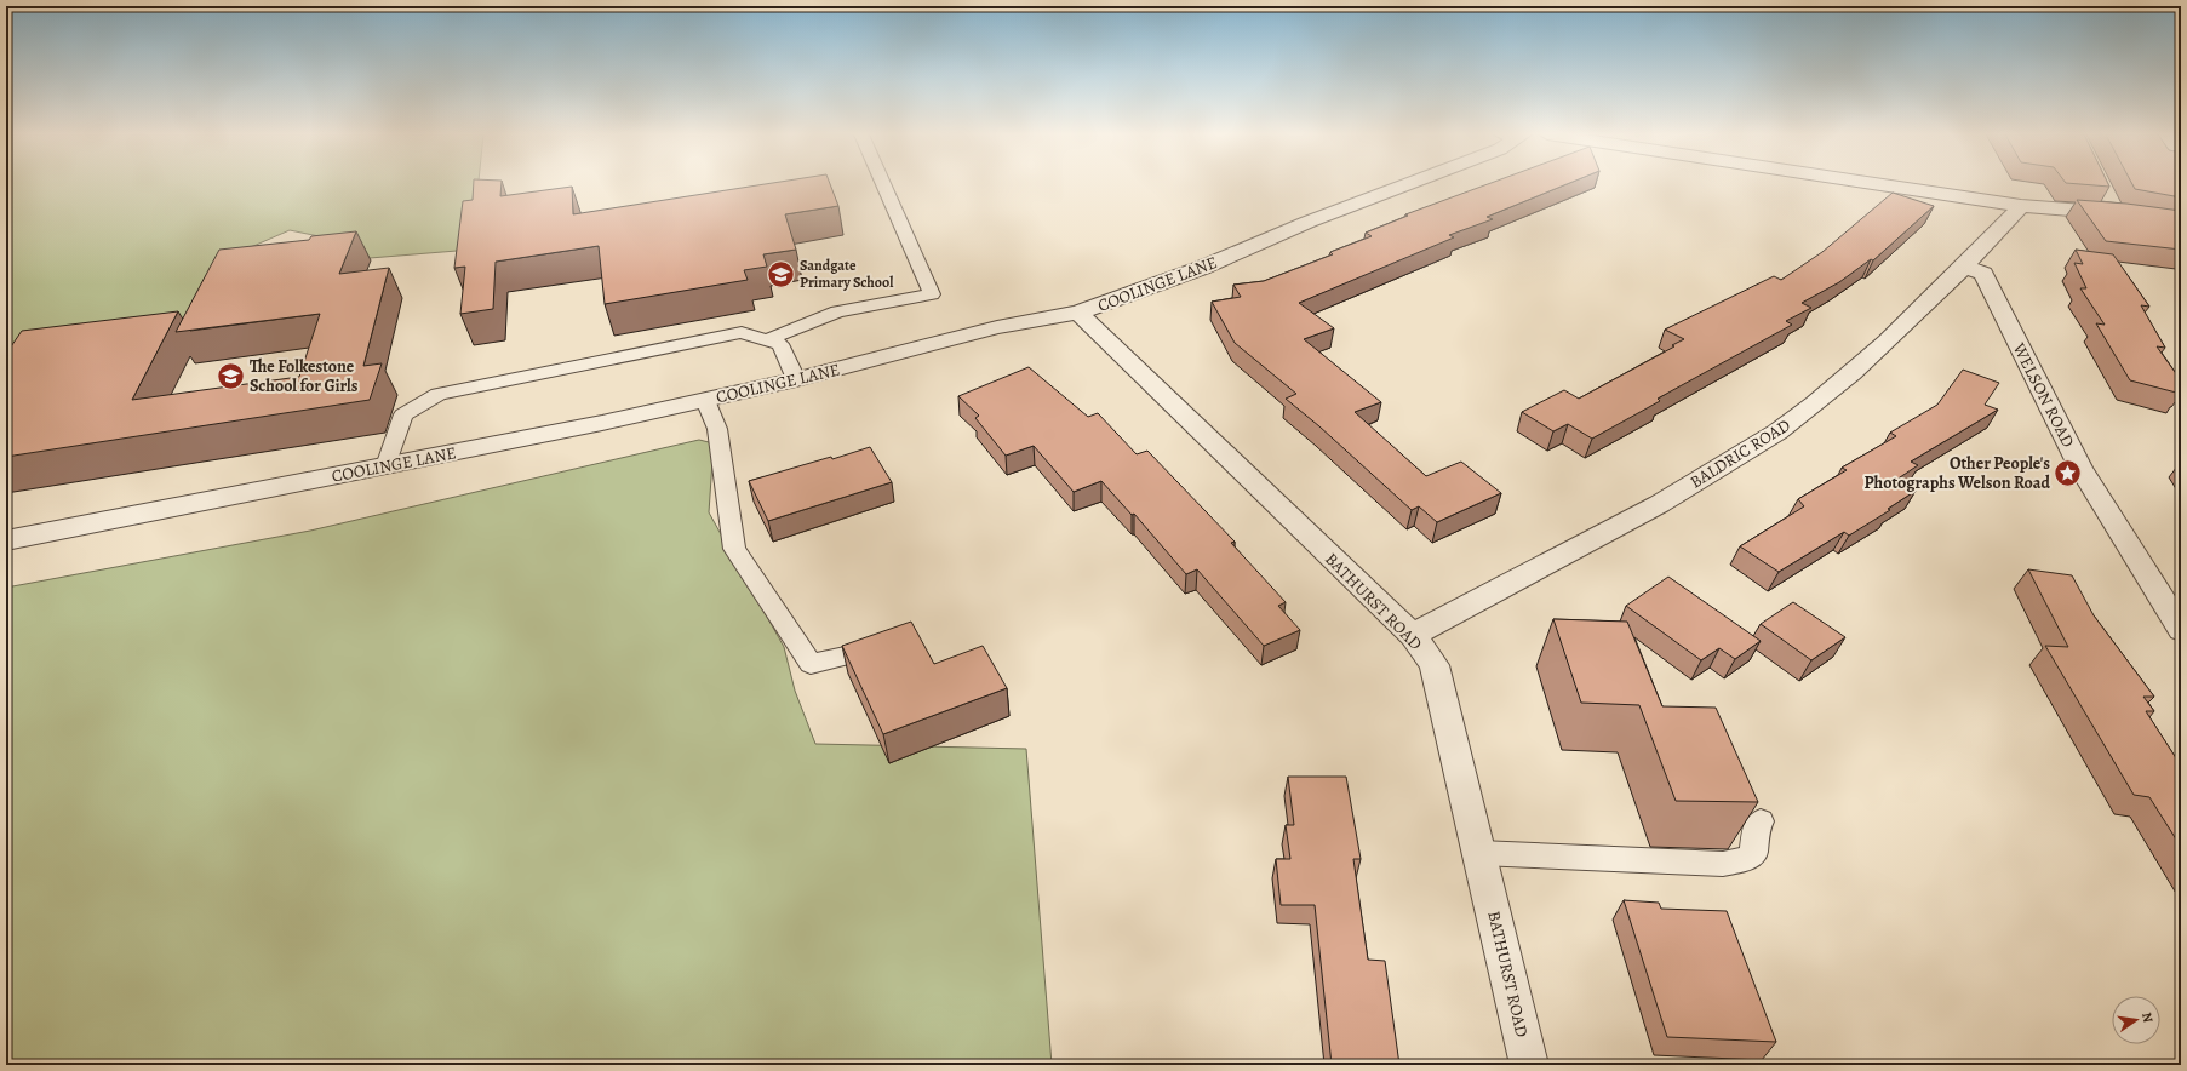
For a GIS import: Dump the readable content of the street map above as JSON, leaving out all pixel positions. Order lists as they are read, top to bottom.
{
  "streets": {
    "street": [
      "COOLINGE LANE",
      "WELSON ROAD",
      "BALDRIC ROAD",
      "BATHURST ROAD"
    ]
  },
  "crossings": [
    ["COOLINGE LANE", "BATHURST ROAD"],
    ["WELSON ROAD", "BALDRIC ROAD"],
    ["BALDRIC ROAD", "BATHURST ROAD"]
  ],
  "places": {
    "school or university": ["Sandgate Primary School", "The Folkestone School for Girls"],
    "place": ["Other People's Photographs Welson Road"]
  },
  "north": "right"
}
